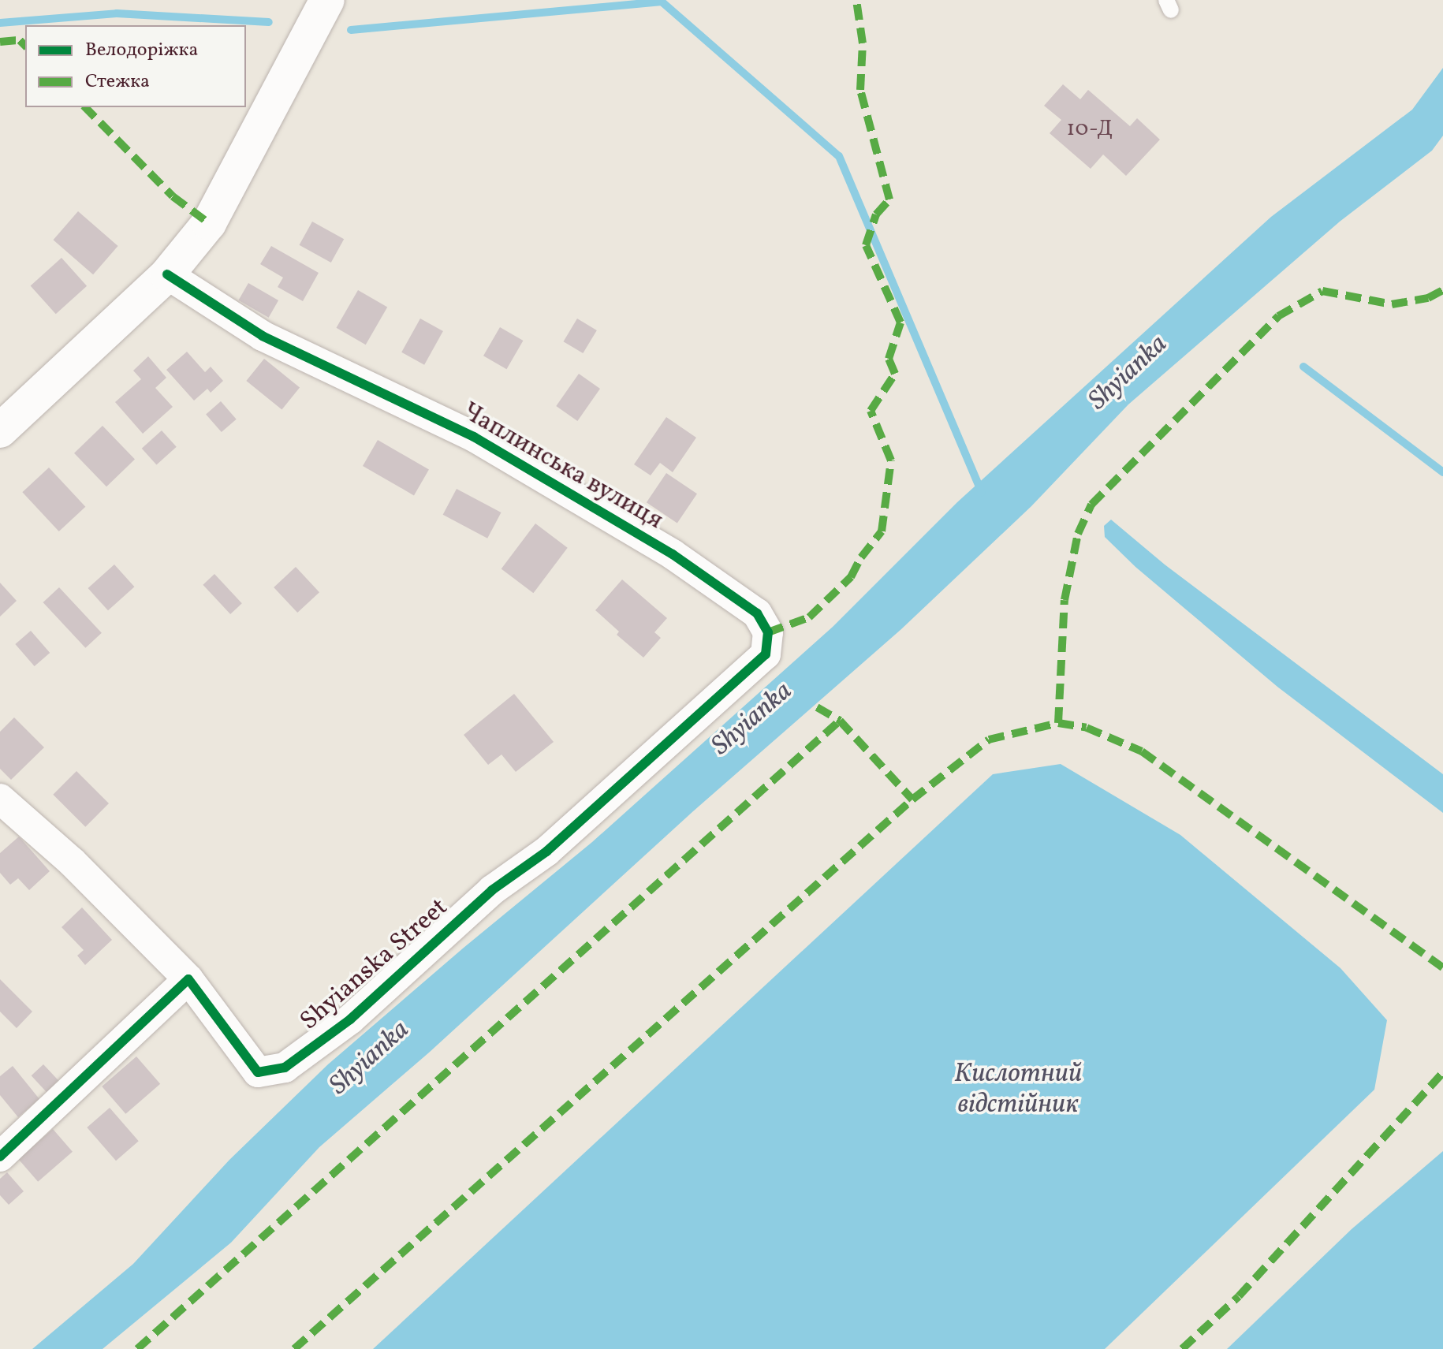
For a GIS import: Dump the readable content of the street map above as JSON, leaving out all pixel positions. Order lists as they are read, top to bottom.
{
  "streets": {
    "street": ["Чаплинська вулиця", "Shyianska Street"]
  },
  "crossings": [
    ["Чаплинська вулиця", "Shyianska Street"]
  ],
  "water": ["Shyianka", "Кислотний відстійник"],
  "house_numbers": ["10-Д"],
  "legend": ["Велодоріжка", "Стежка"]
}
